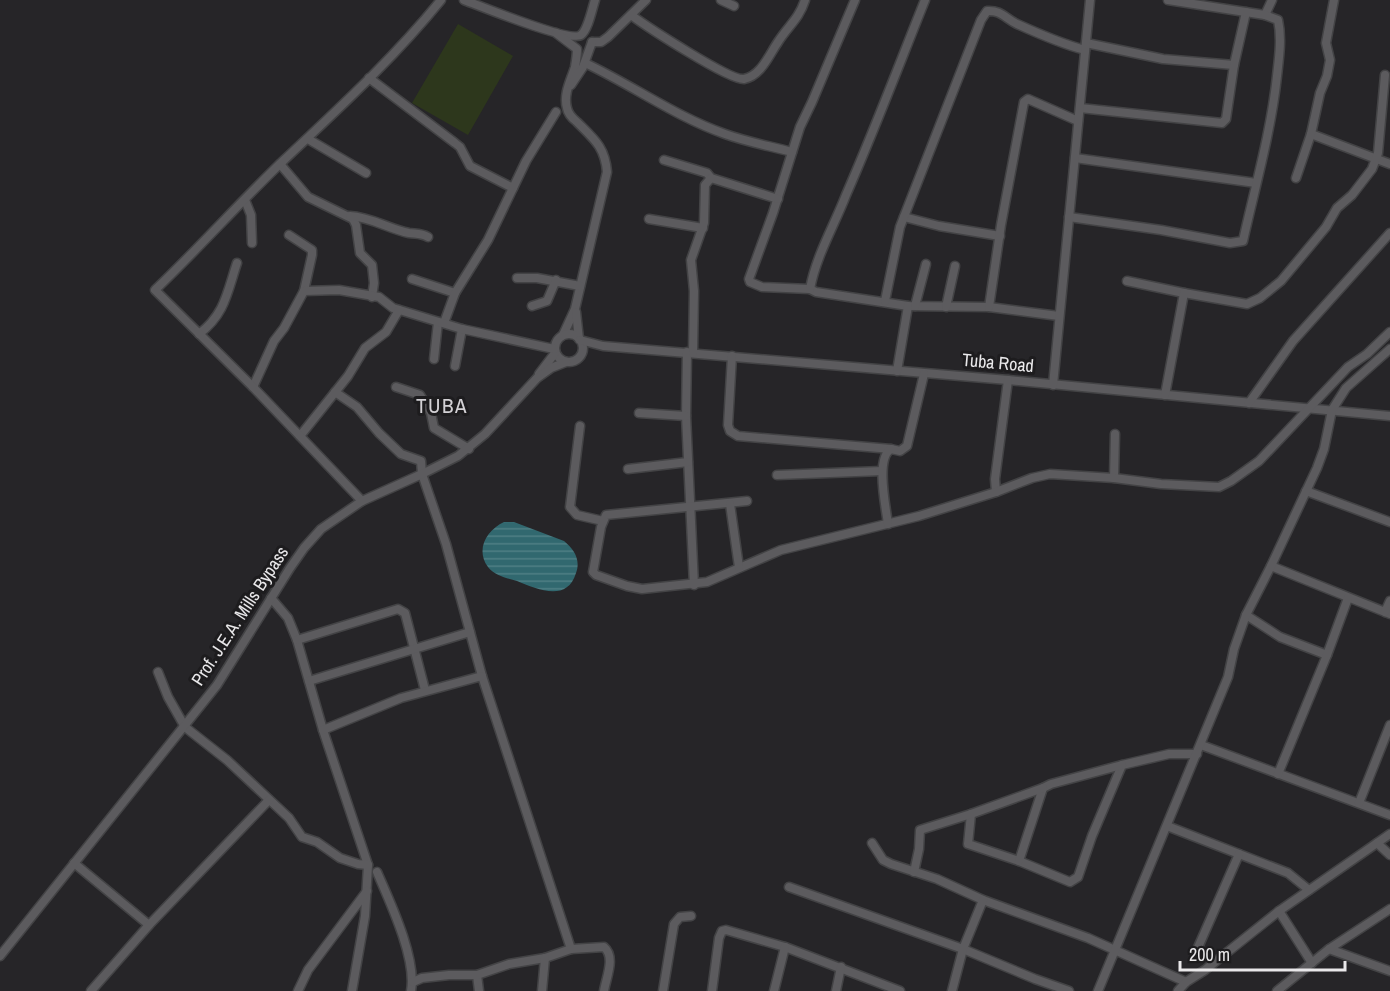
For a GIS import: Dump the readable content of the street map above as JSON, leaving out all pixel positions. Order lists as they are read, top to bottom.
{
  "streets": {
    "street": ["Tuba Road", "Prof. J.E.A. Mills Bypass"]
  },
  "crossings": [
    ["Tuba Road", "Prof. J.E.A. Mills Bypass"]
  ],
  "districts": ["TUBA"],
  "scale_bar": "200 m"
}
